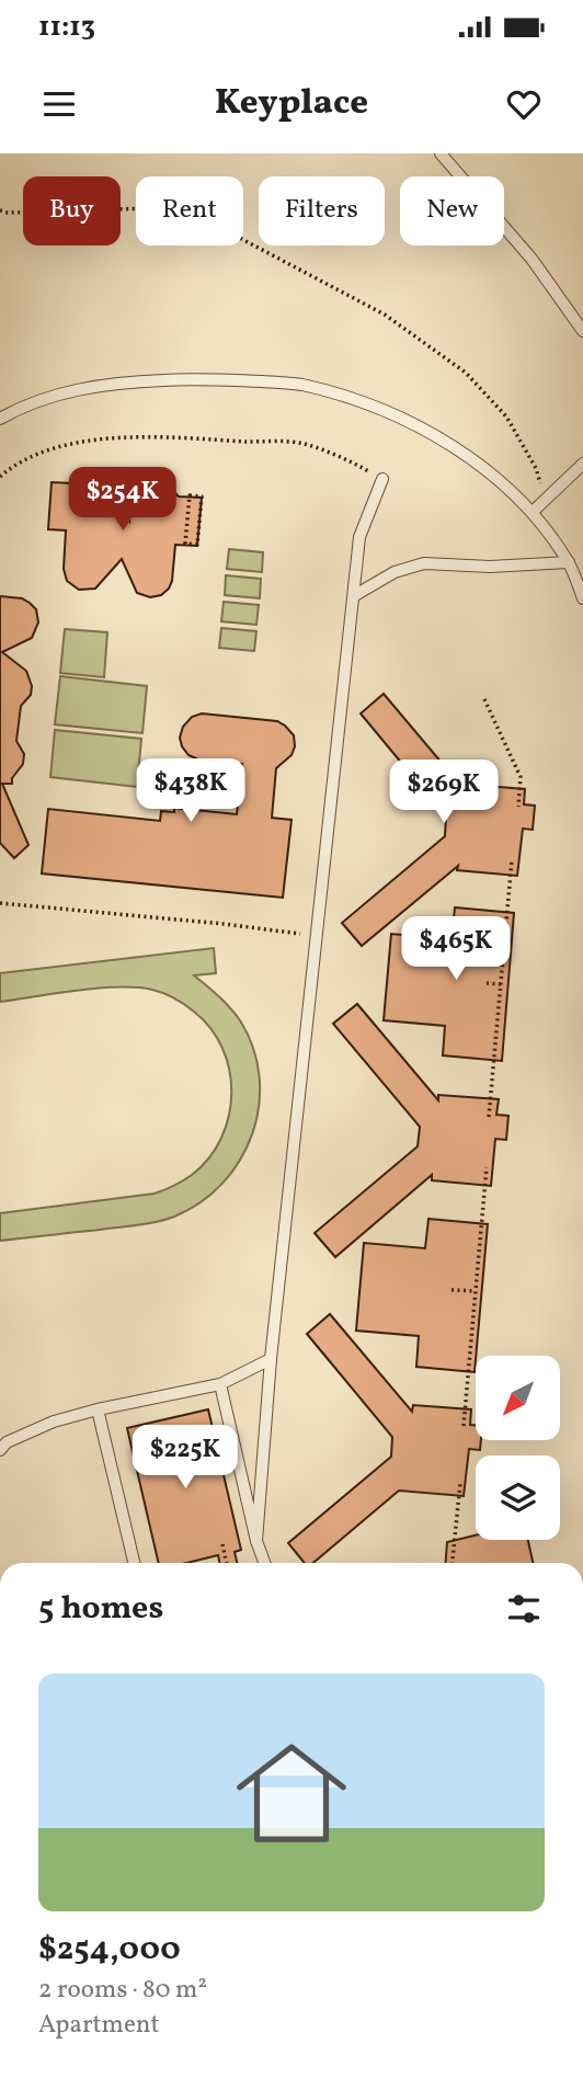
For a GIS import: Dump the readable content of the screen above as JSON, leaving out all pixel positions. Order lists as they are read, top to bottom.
{
  "north": "bottom left",
  "page": {
    "status": "11:13",
    "header": "Keyplace",
    "chip": [
      "Buy",
      "Rent",
      "Filters",
      "New"
    ],
    "price": [
      "$254K",
      "$438K",
      "$269K",
      "$465K",
      "$225K"
    ],
    "heading": "5 homes",
    "list": [
      {
        "name": "$254,000",
        "note": "2 rooms · 80 m² · Apartment"
      }
    ]
  }
}
